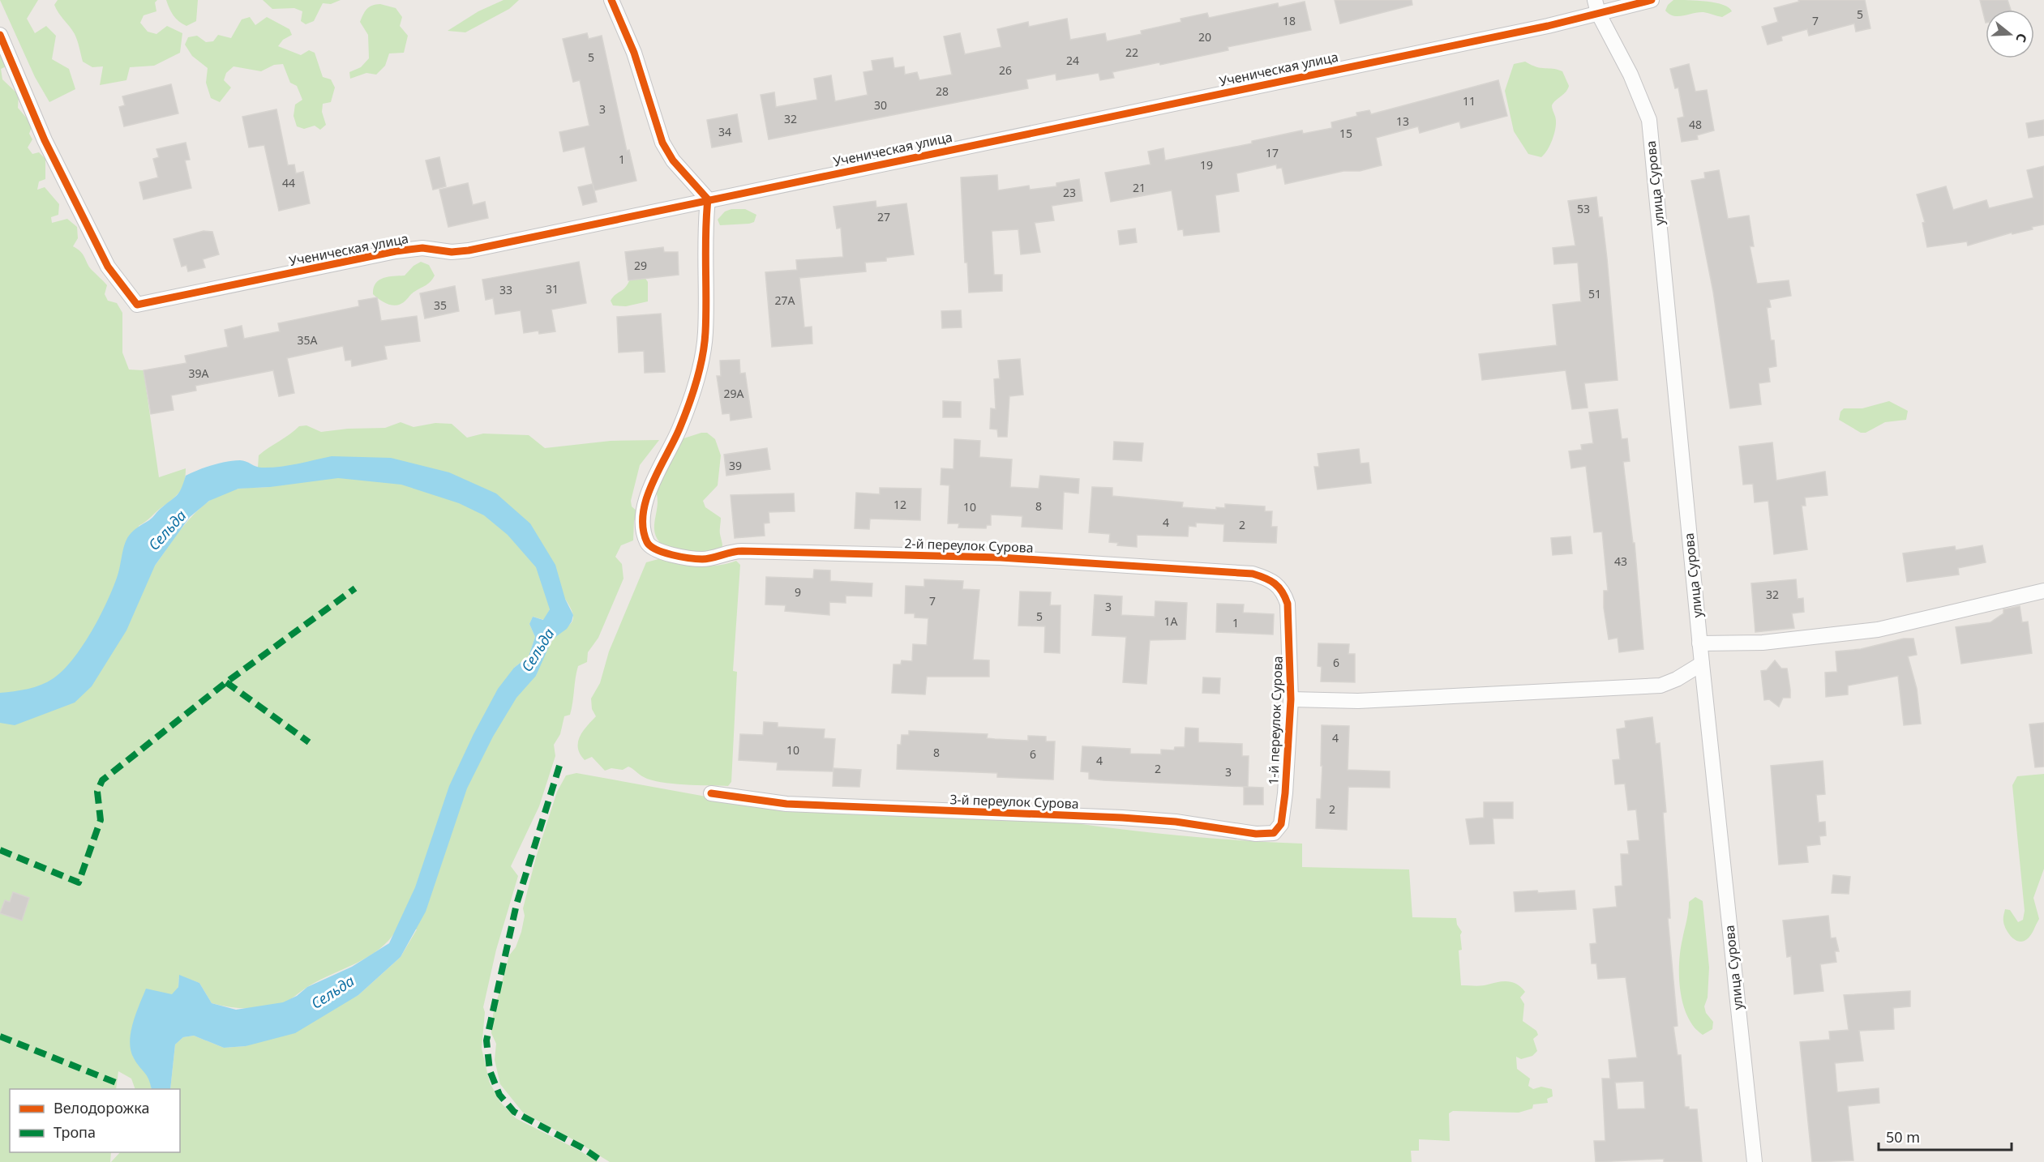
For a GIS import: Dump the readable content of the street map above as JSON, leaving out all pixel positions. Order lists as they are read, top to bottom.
{
  "streets": {
    "street": [
      "Ученическая улица",
      "улица Сурова",
      "2-й переулок Сурова",
      "1-й переулок Сурова",
      "3-й переулок Сурова"
    ]
  },
  "crossings": [
    ["Ученическая улица", "улица Сурова"],
    ["Ученическая улица", "2-й переулок Сурова"],
    ["2-й переулок Сурова", "1-й переулок Сурова"],
    ["1-й переулок Сурова", "3-й переулок Сурова"]
  ],
  "water": ["Сельда"],
  "house_numbers": [
    "5",
    "18",
    "7",
    "20",
    "22",
    "5",
    "24",
    "26",
    "28",
    "11",
    "30",
    "3",
    "32",
    "13",
    "48",
    "34",
    "15",
    "17",
    "1",
    "19",
    "44",
    "21",
    "23",
    "53",
    "27",
    "29",
    "31",
    "33",
    "51",
    "27А",
    "35",
    "35А",
    "39А",
    "29А",
    "39",
    "12",
    "8",
    "10",
    "4",
    "2",
    "43",
    "9",
    "32",
    "7",
    "3",
    "5",
    "1А",
    "1",
    "6",
    "4",
    "10",
    "8",
    "6",
    "4",
    "2",
    "3",
    "2"
  ],
  "legend": ["Велодорожка", "Тропа"],
  "scale_bar": "50 m",
  "north": "right"
}
